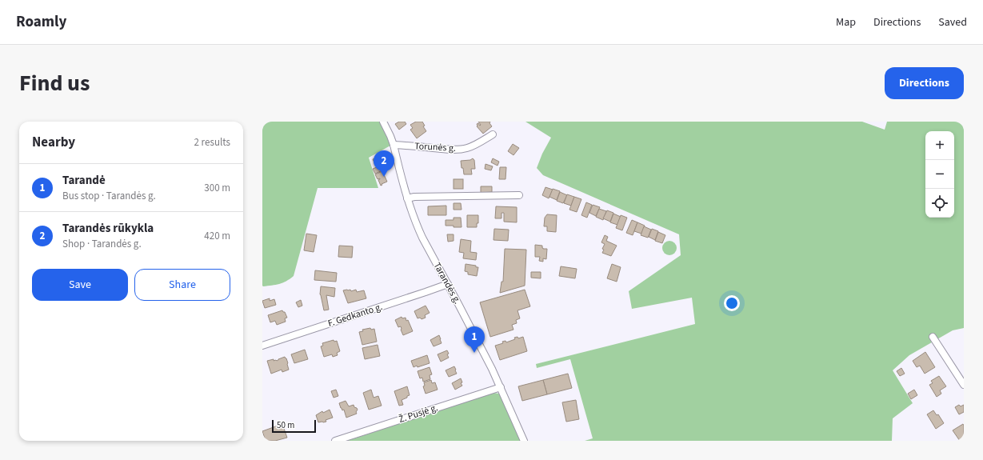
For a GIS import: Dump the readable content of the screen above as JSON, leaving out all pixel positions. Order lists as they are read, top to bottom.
{
  "streets": {
    "street": [
      "Torunės g.",
      "Tarandės g.",
      "F. Gedkanto g.",
      "Ž. Pusjė g."
    ]
  },
  "crossings": [
    ["Torunės g.", "Tarandės g."],
    ["Tarandės g.", "F. Gedkanto g."],
    ["Tarandės g.", "Ž. Pusjė g."]
  ],
  "scale_bar": "50 m",
  "page": {
    "header": "Roamly",
    "nav": ["Map", "Directions", "Saved"],
    "title": "Find us",
    "buttons": [
      "Directions",
      ["Save", "Share"]
    ],
    "heading": ["Nearby", "2 results"],
    "map_buttons": ["+", "−"],
    "pins": ["2", "1"],
    "list": [
      {
        "mark": "1",
        "name": "Tarandė",
        "note": "Bus stop · Tarandės g.",
        "value": "300 m"
      },
      {
        "mark": "2",
        "name": "Tarandės rūkykla",
        "note": "Shop · Tarandės g.",
        "value": "420 m"
      }
    ],
    "scale": "50 m"
  }
}
